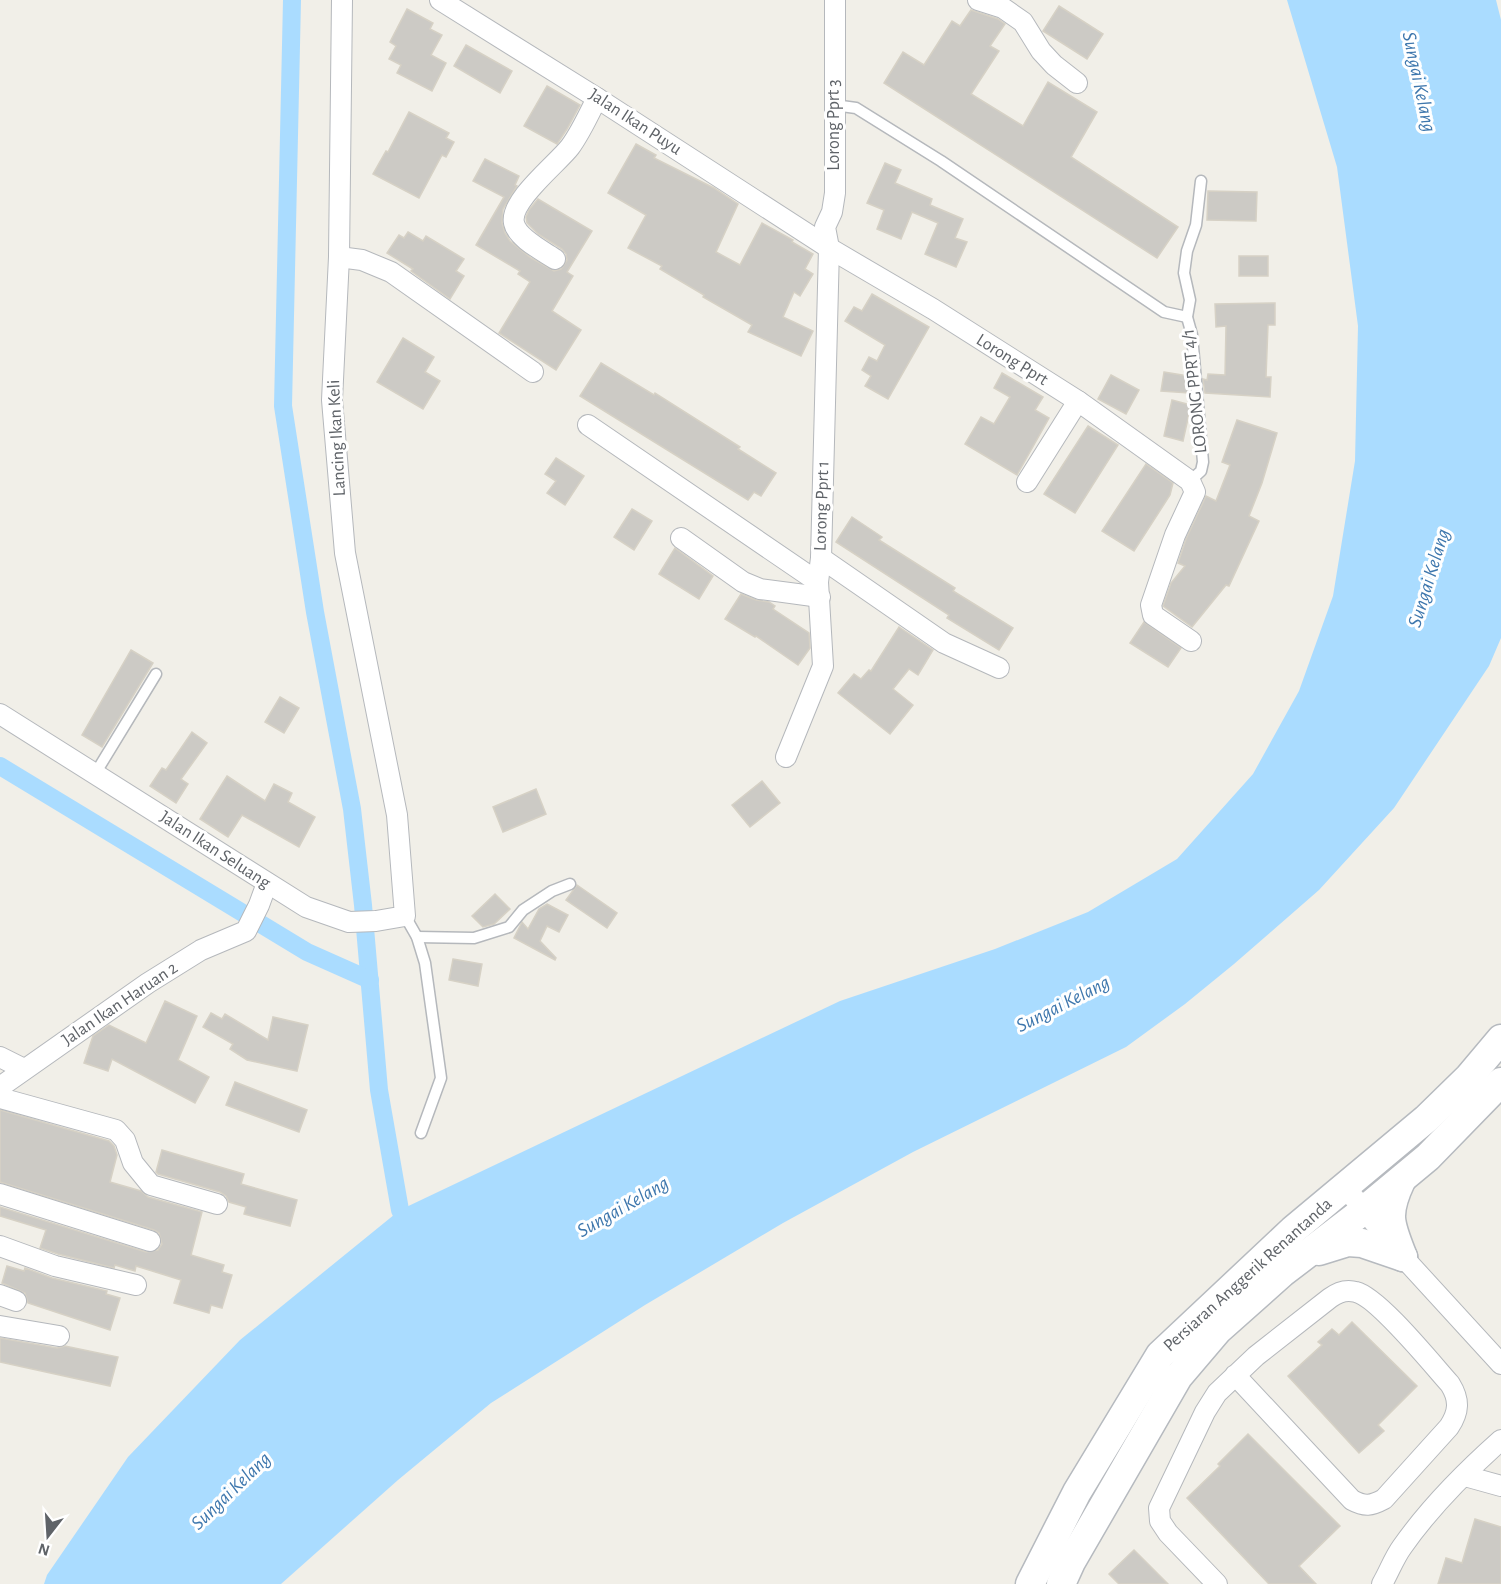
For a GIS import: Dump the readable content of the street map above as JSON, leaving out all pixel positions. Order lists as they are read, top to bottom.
{
  "streets": {
    "main road": ["Persiaran Anggerik Renantanda"],
    "street": [
      "Jalan Ikan Puyu",
      "Lorong Pprt 3",
      "Lorong Pprt",
      "LORONG PPRT 4/1",
      "Lancing Ikan Keli",
      "Lorong Pprt 1",
      "Jalan Ikan Seluang",
      "Jalan Ikan Haruan 2"
    ]
  },
  "crossings": [
    ["Jalan Ikan Puyu", "Lorong Pprt 3"],
    ["Jalan Ikan Puyu", "Lorong Pprt"],
    ["Jalan Ikan Puyu", "Lorong Pprt 1"],
    ["Lorong Pprt 3", "Lorong Pprt"],
    ["Lorong Pprt 3", "Lorong Pprt 1"],
    ["Lorong Pprt", "LORONG PPRT 4/1"],
    ["Lorong Pprt", "Lorong Pprt 1"],
    ["Lancing Ikan Keli", "Jalan Ikan Seluang"],
    ["Jalan Ikan Seluang", "Jalan Ikan Haruan 2"]
  ],
  "water": ["Sungai Kelang"],
  "north": "bottom"
}
